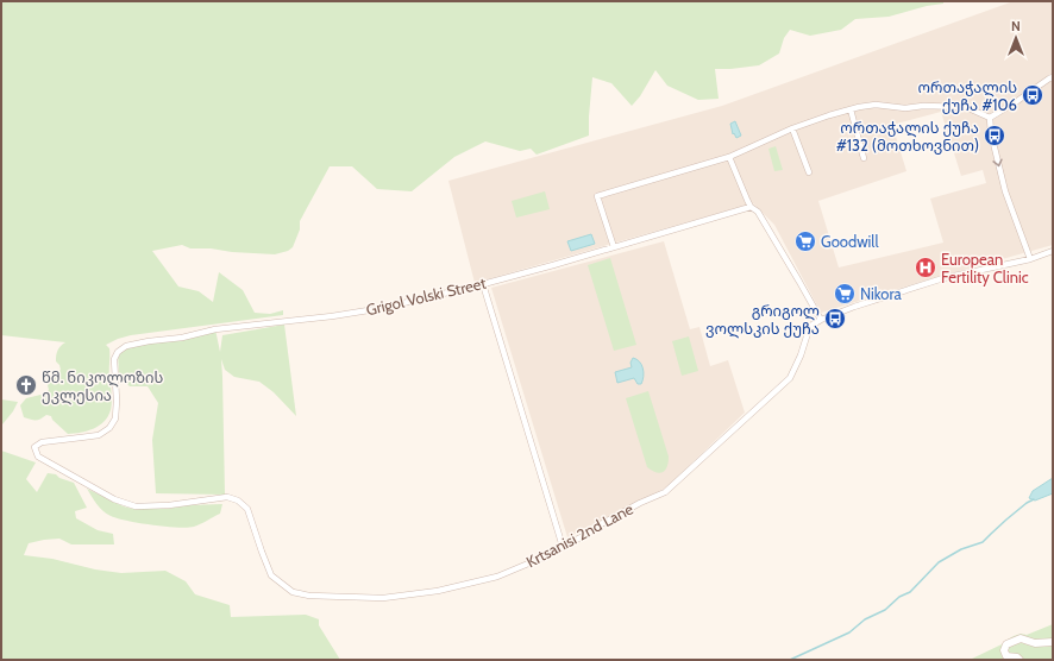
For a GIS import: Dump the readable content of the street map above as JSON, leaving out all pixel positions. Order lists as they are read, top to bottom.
{
  "streets": {
    "street": ["Grigol Volski Street", "Krtsanisi 2nd Lane"]
  },
  "crossings": [
    ["Grigol Volski Street", "Krtsanisi 2nd Lane"]
  ],
  "places": {
    "bus stop": ["ორთაჭალის ქუჩა #106", "ორთაჭალის ქუჩა #132 (მოთხოვნით)", "გრიგოლ ვოლსკის ქუჩა"],
    "supermarket": ["Goodwill", "Nikora"],
    "hospital": ["European Fertility Clinic"],
    "church": ["წმ. ნიკოლოზის ეკლესია"]
  },
  "north": "top"
}
